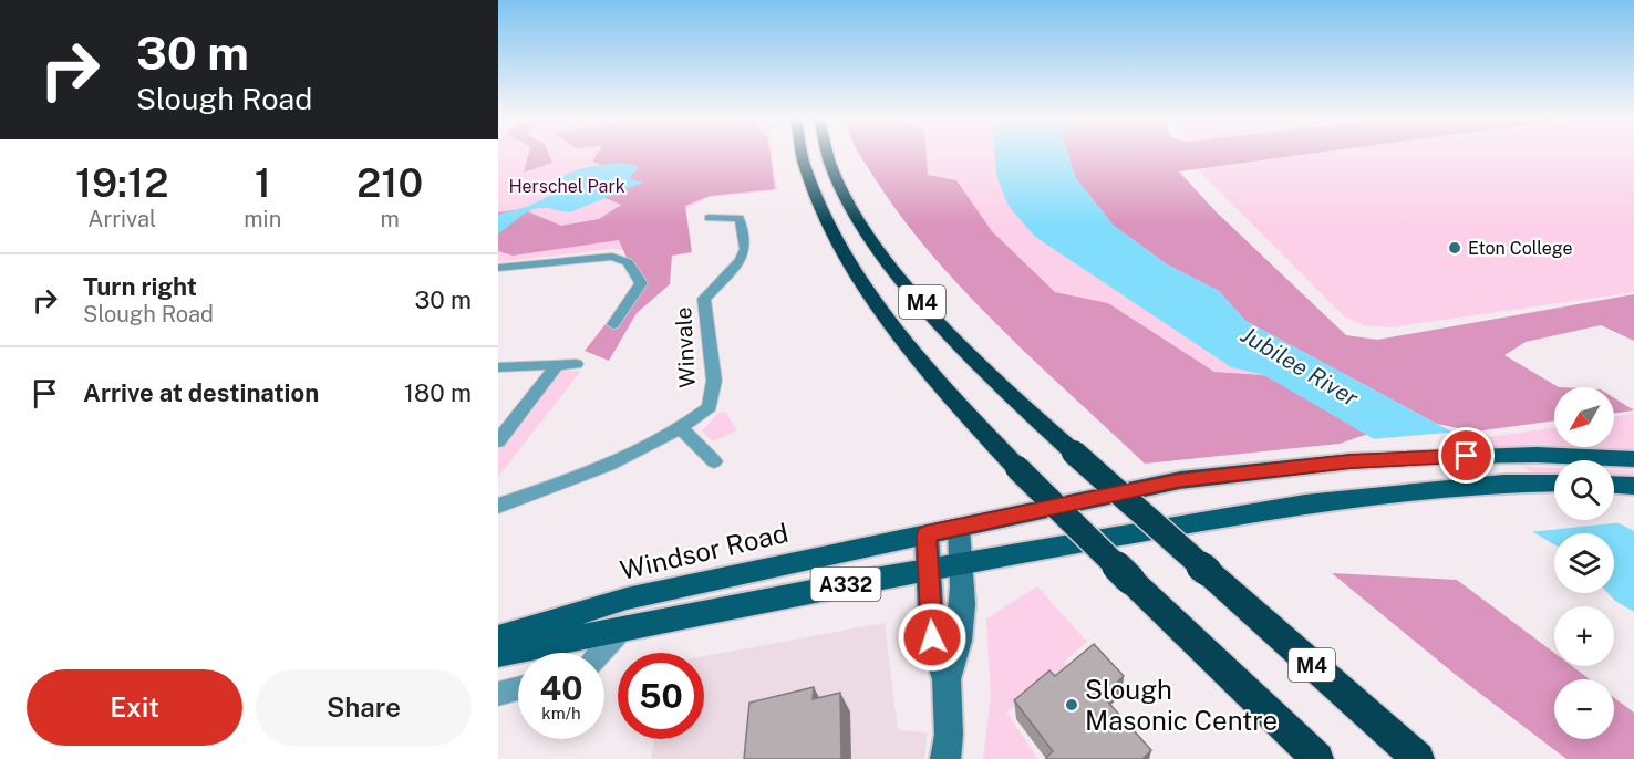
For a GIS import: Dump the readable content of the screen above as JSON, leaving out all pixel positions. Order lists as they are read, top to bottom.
{
  "streets": {
    "highway": ["M4"],
    "main road": ["Windsor Road", "A332"],
    "street": ["Winvale"]
  },
  "crossings": [
    ["Windsor Road", "A332"]
  ],
  "water": ["Jubilee River"],
  "parks": ["Herschel Park"],
  "places": ["Eton College", "Slough Masonic Centre"],
  "north": "bottom left",
  "page": {
    "turn": ["30 m", "Slough Road"],
    "eta": [
      "19:12",
      "Arrival",
      "1",
      "min",
      "210",
      "m"
    ],
    "list": [
      {
        "name": "Turn right",
        "note": "Slough Road",
        "value": "30 m"
      },
      {
        "name": "Arrive at destination",
        "value": "180 m"
      }
    ],
    "map_buttons": ["+", "−"],
    "speed": "40 km/h",
    "limit": "50",
    "buttons": ["Exit", "Share"]
  }
}
